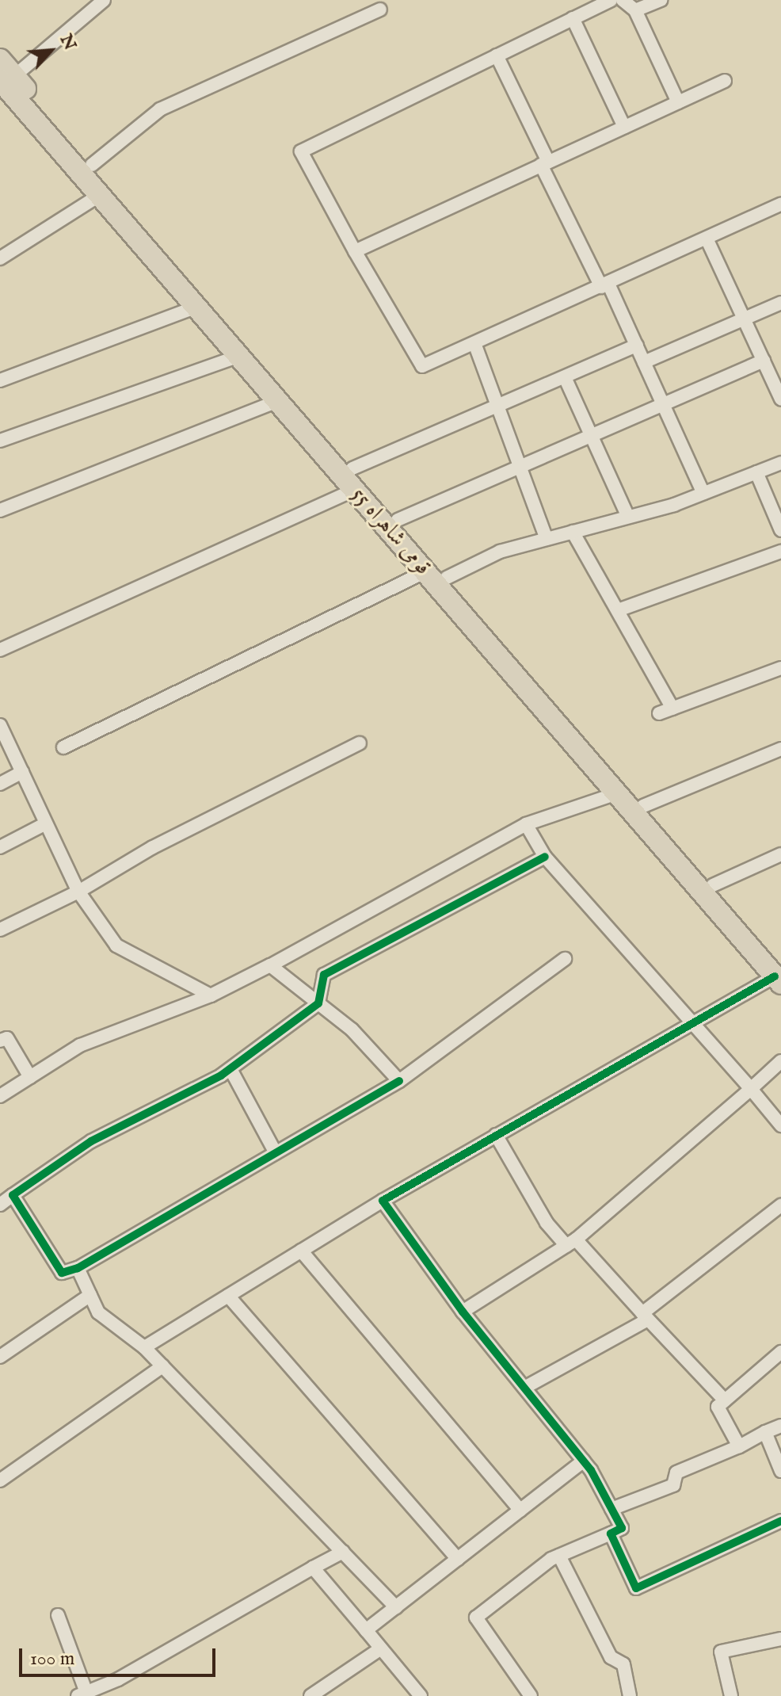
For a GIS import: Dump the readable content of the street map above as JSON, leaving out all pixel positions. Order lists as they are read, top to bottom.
{
  "streets": {
    "highway": ["قومی شاہراہ 55"]
  },
  "scale_bar": "100 m",
  "north": "top right"
}
